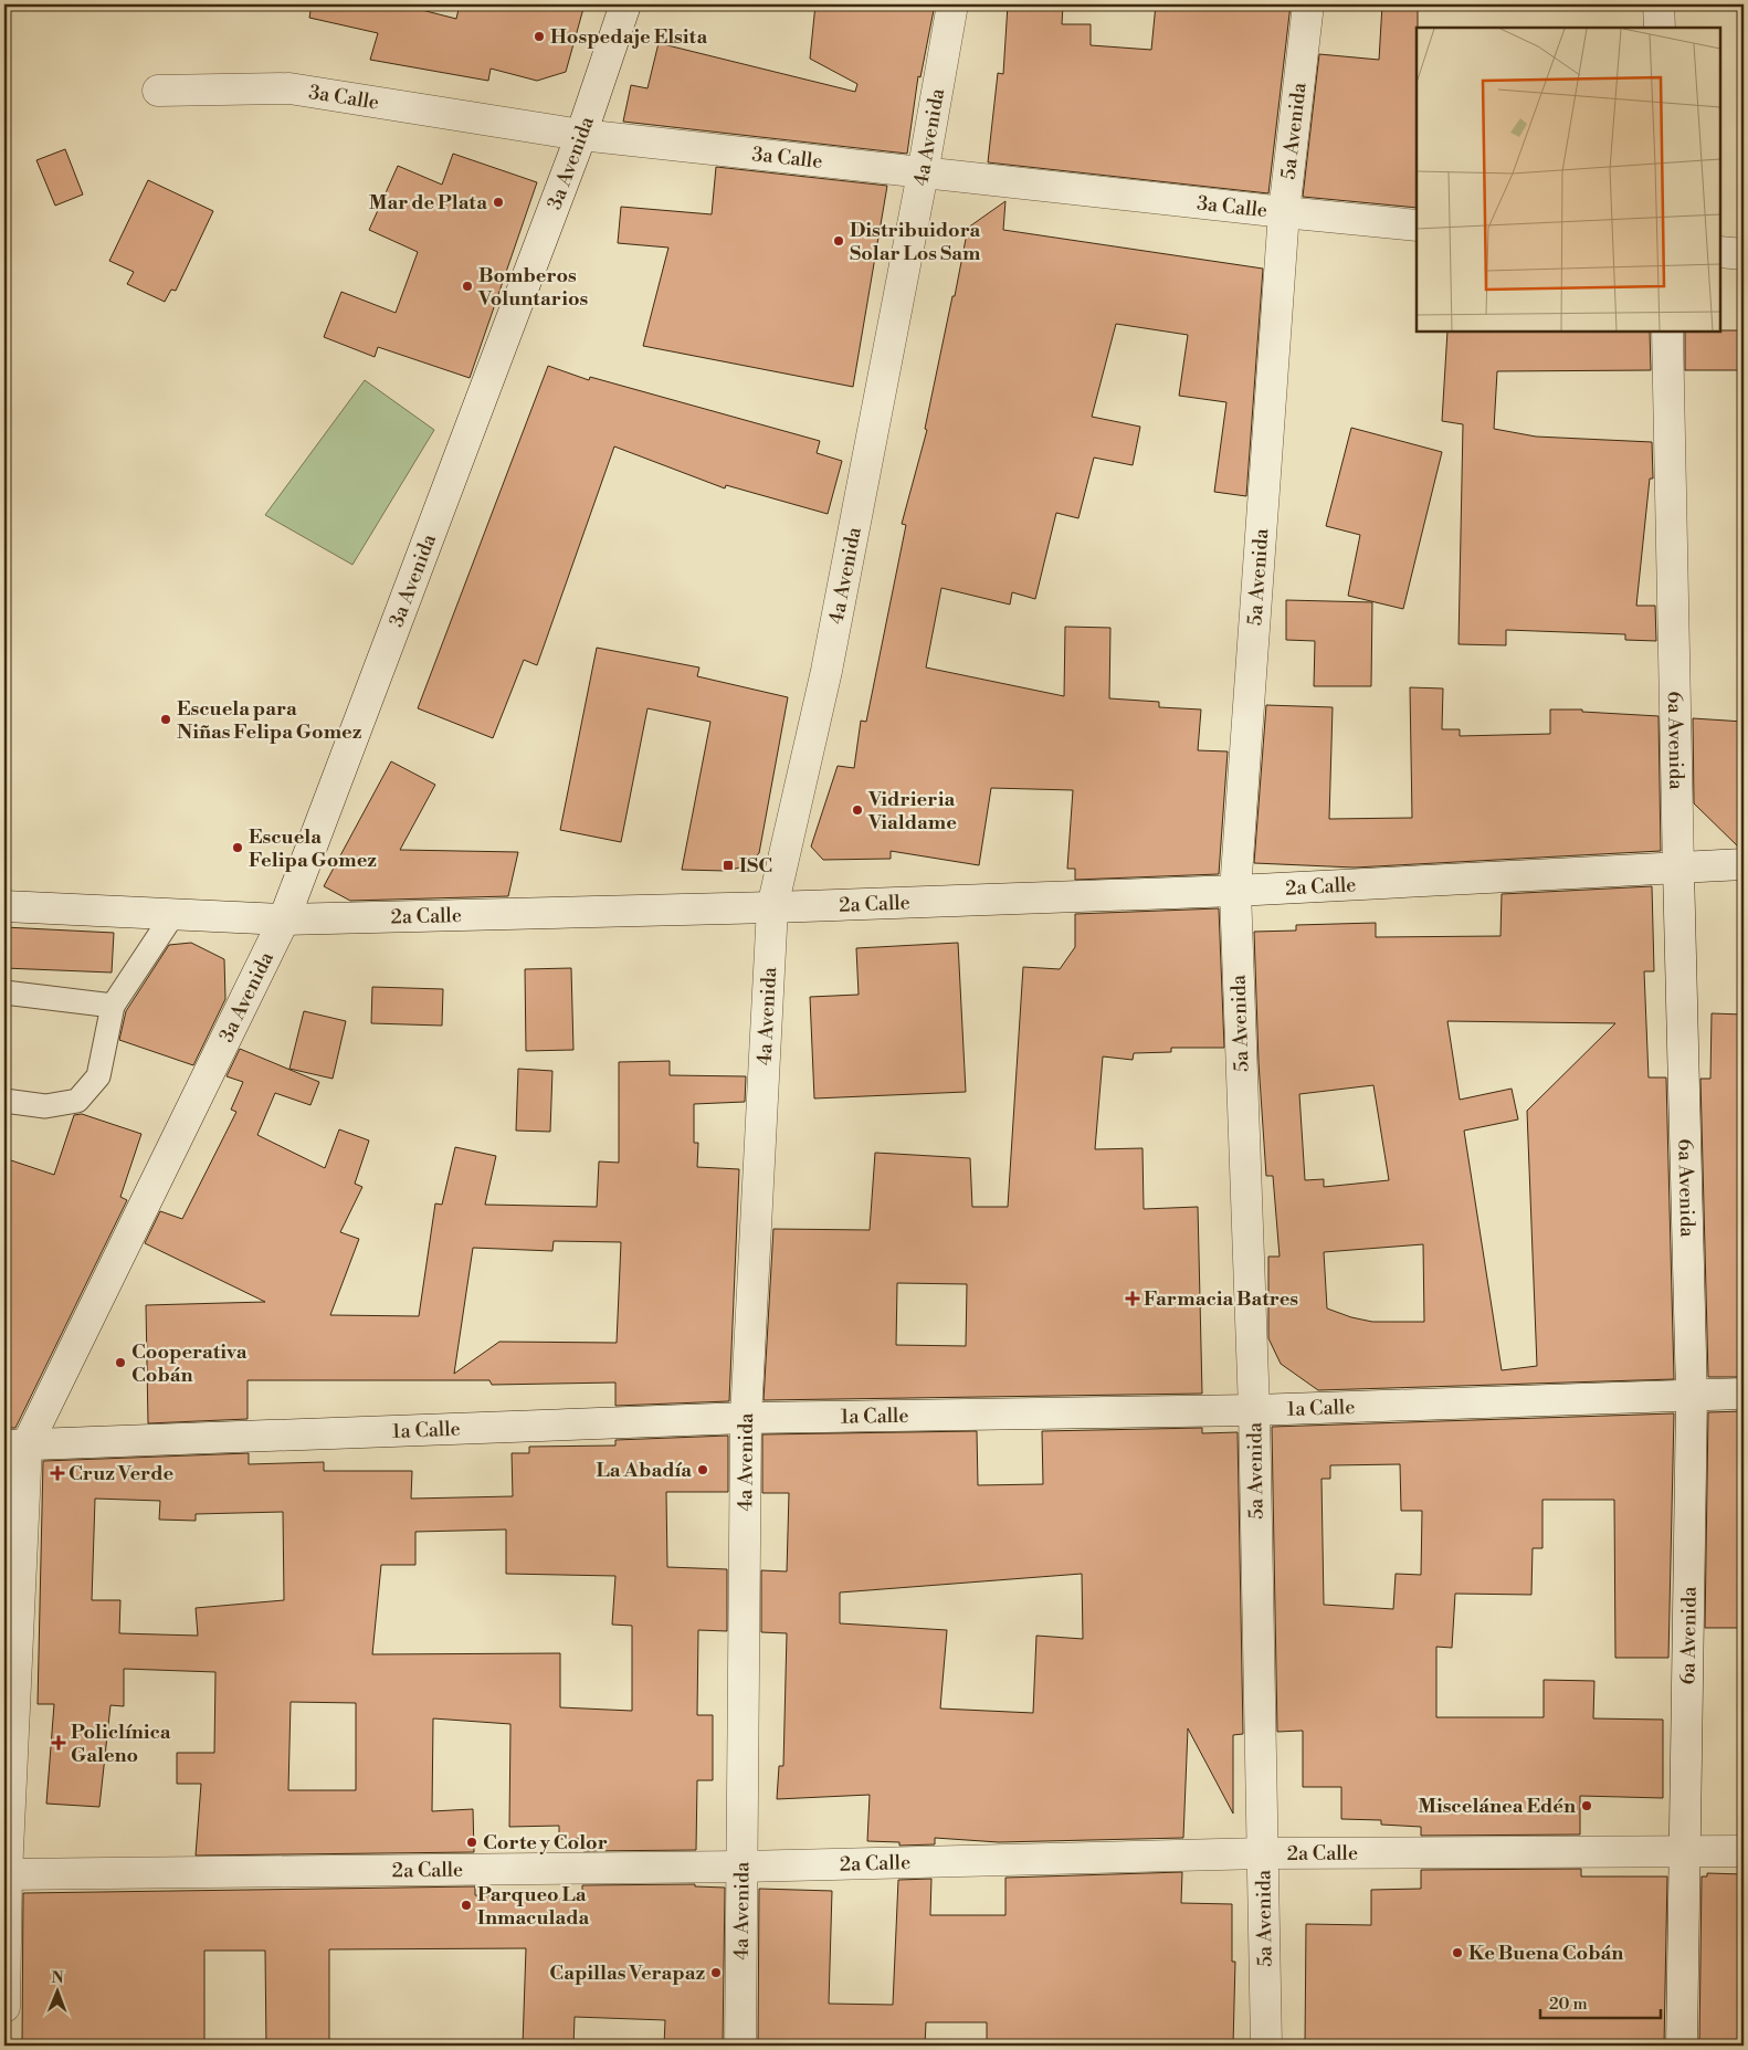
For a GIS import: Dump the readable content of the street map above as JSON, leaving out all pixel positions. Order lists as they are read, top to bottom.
{
  "streets": {
    "street": [
      "3a Calle",
      "5a Avenida",
      "4a Avenida",
      "3a Avenida",
      "6a Avenida",
      "2a Calle",
      "1a Calle"
    ]
  },
  "crossings": [
    ["3a Calle", "5a Avenida"],
    ["3a Calle", "4a Avenida"],
    ["3a Calle", "3a Avenida"],
    ["5a Avenida", "2a Calle"],
    ["5a Avenida", "1a Calle"],
    ["4a Avenida", "2a Calle"],
    ["4a Avenida", "1a Calle"],
    ["3a Avenida", "2a Calle"],
    ["3a Avenida", "1a Calle"],
    ["6a Avenida", "2a Calle"],
    ["6a Avenida", "1a Calle"]
  ],
  "places": {
    "other": [
      "Hospedaje Elsita",
      "Mar de Plata",
      "Distribuidora Solar Los Sam",
      "Bomberos Voluntarios",
      "Escuela para Niñas Felipa Gomez",
      "Vidrieria Vialdame",
      "Escuela Felipa Gomez",
      "Cooperativa Cobán",
      "La Abadía",
      "Miscelánea Edén",
      "Corte y Color",
      "Parqueo La Inmaculada",
      "Ke Buena Cobán",
      "Capillas Verapaz"
    ],
    "transit": ["ISC"],
    "health": ["Farmacia Batres", "Cruz Verde", "Policlínica Galeno"]
  },
  "scale_bar": "20 m",
  "north": "top"
}
